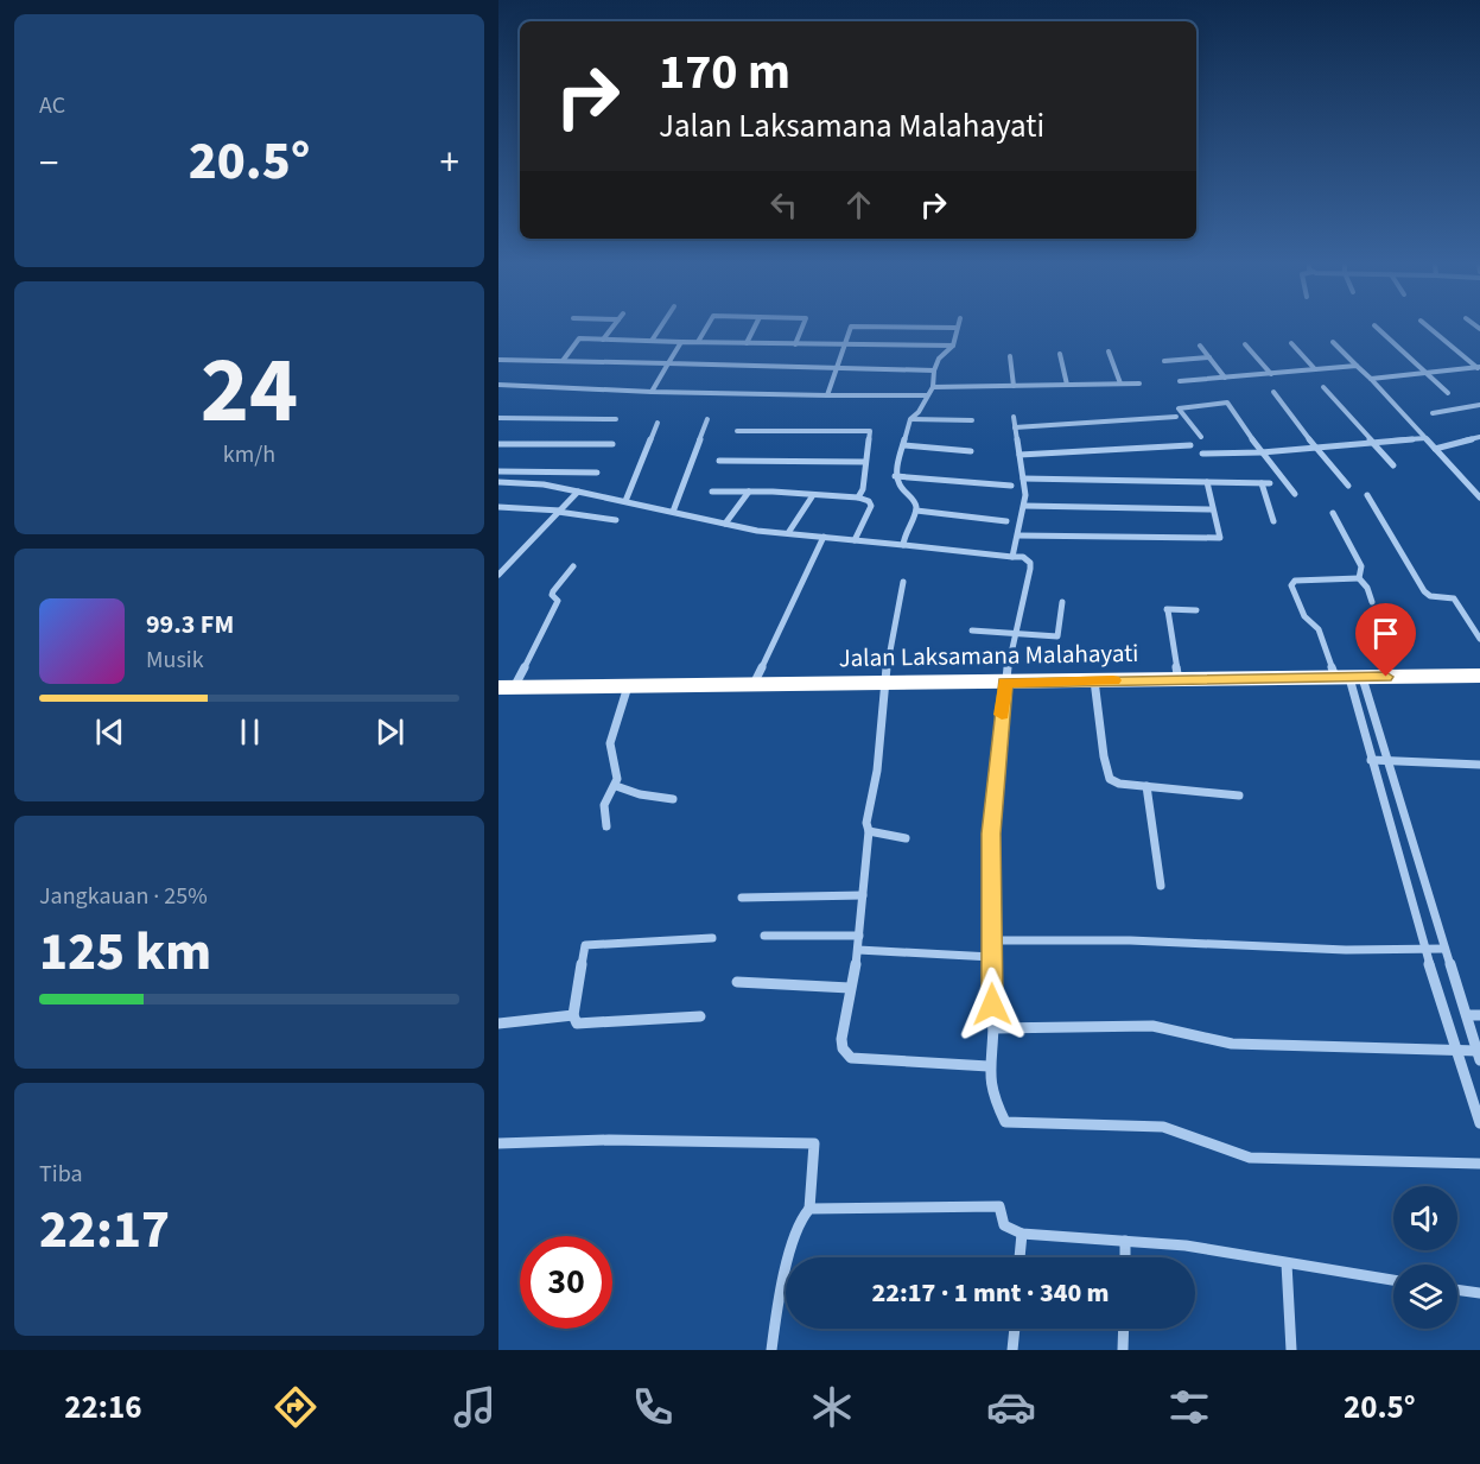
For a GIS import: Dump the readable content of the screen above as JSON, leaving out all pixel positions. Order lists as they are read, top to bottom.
{
  "streets": {
    "highway": ["Jalan Laksamana Malahayati"]
  },
  "page": {
    "tile": [
      "AC",
      ["24", "km/h"],
      ["Jangkauan · 25%", "125 km"],
      ["Tiba", "22:17"]
    ],
    "turn": ["170 m", "Jalan Laksamana Malahayati"],
    "heat": ["−", "20.5°", "+"],
    "song": ["99.3 FM", "Musik"],
    "limit": "30",
    "trip": "22:17 · 1 mnt · 340 m",
    "tabs": ["22:16", "20.5°"]
  }
}
